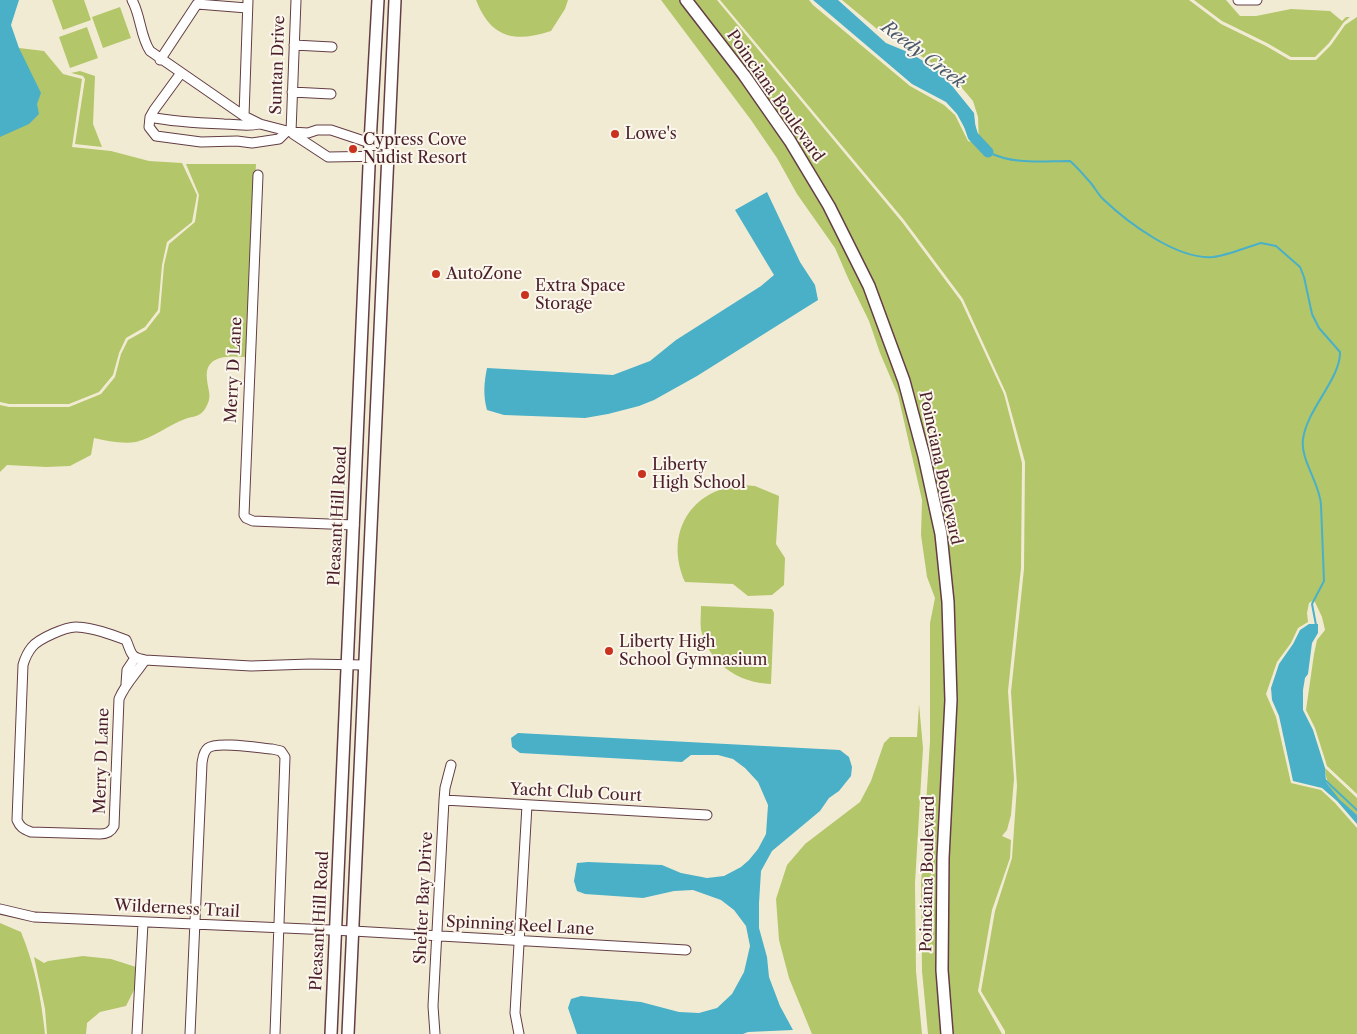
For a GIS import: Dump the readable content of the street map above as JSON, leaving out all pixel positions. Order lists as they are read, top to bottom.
{
  "streets": {
    "main road": ["Poinciana Boulevard", "Pleasant Hill Road"],
    "street": [
      "Suntan Drive",
      "Merry D Lane",
      "Yacht Club Court",
      "Shelter Bay Drive",
      "Wilderness Trail",
      "Spinning Reel Lane"
    ]
  },
  "crossings": [
    ["Merry D Lane", "Pleasant Hill Road"],
    ["Pleasant Hill Road", "Wilderness Trail"],
    ["Pleasant Hill Road", "Spinning Reel Lane"],
    ["Yacht Club Court", "Shelter Bay Drive"],
    ["Shelter Bay Drive", "Spinning Reel Lane"],
    ["Wilderness Trail", "Spinning Reel Lane"]
  ],
  "water": ["Reedy Creek"],
  "places": [
    "Lowe's",
    "Cypress Cove Nudist Resort",
    "AutoZone",
    "Extra Space Storage",
    "Liberty High School",
    "Liberty High School Gymnasium"
  ]
}
